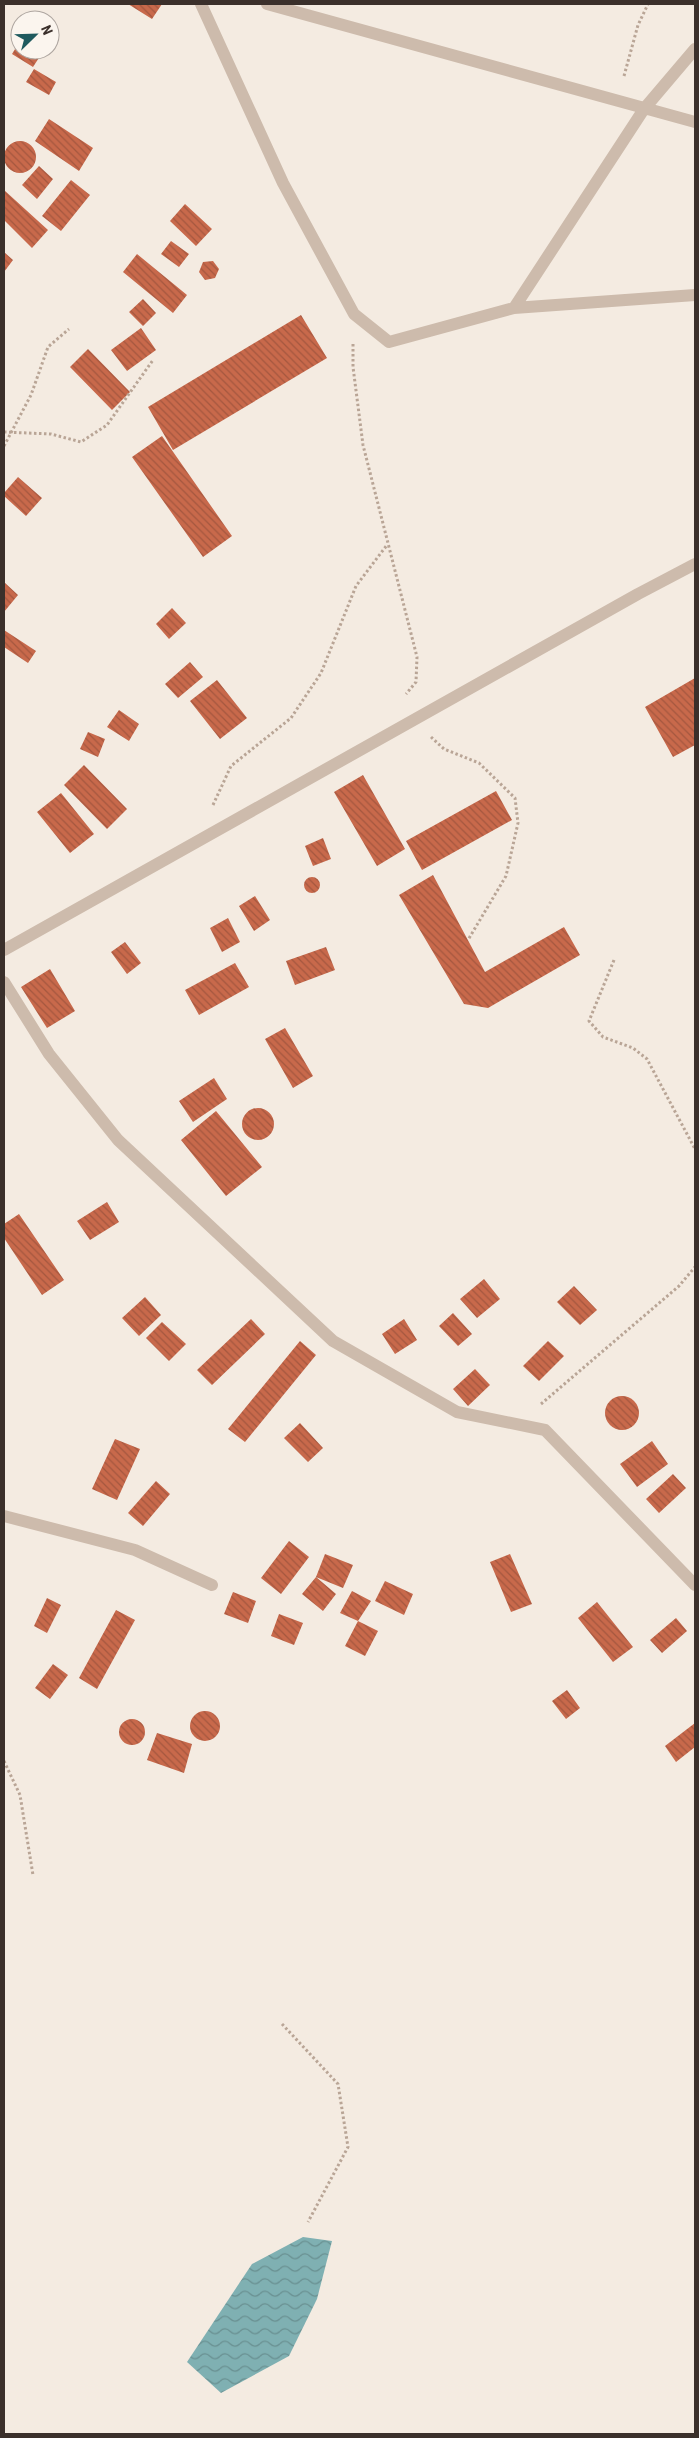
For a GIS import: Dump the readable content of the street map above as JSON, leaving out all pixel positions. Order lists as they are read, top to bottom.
{
  "north": "top right"
}
